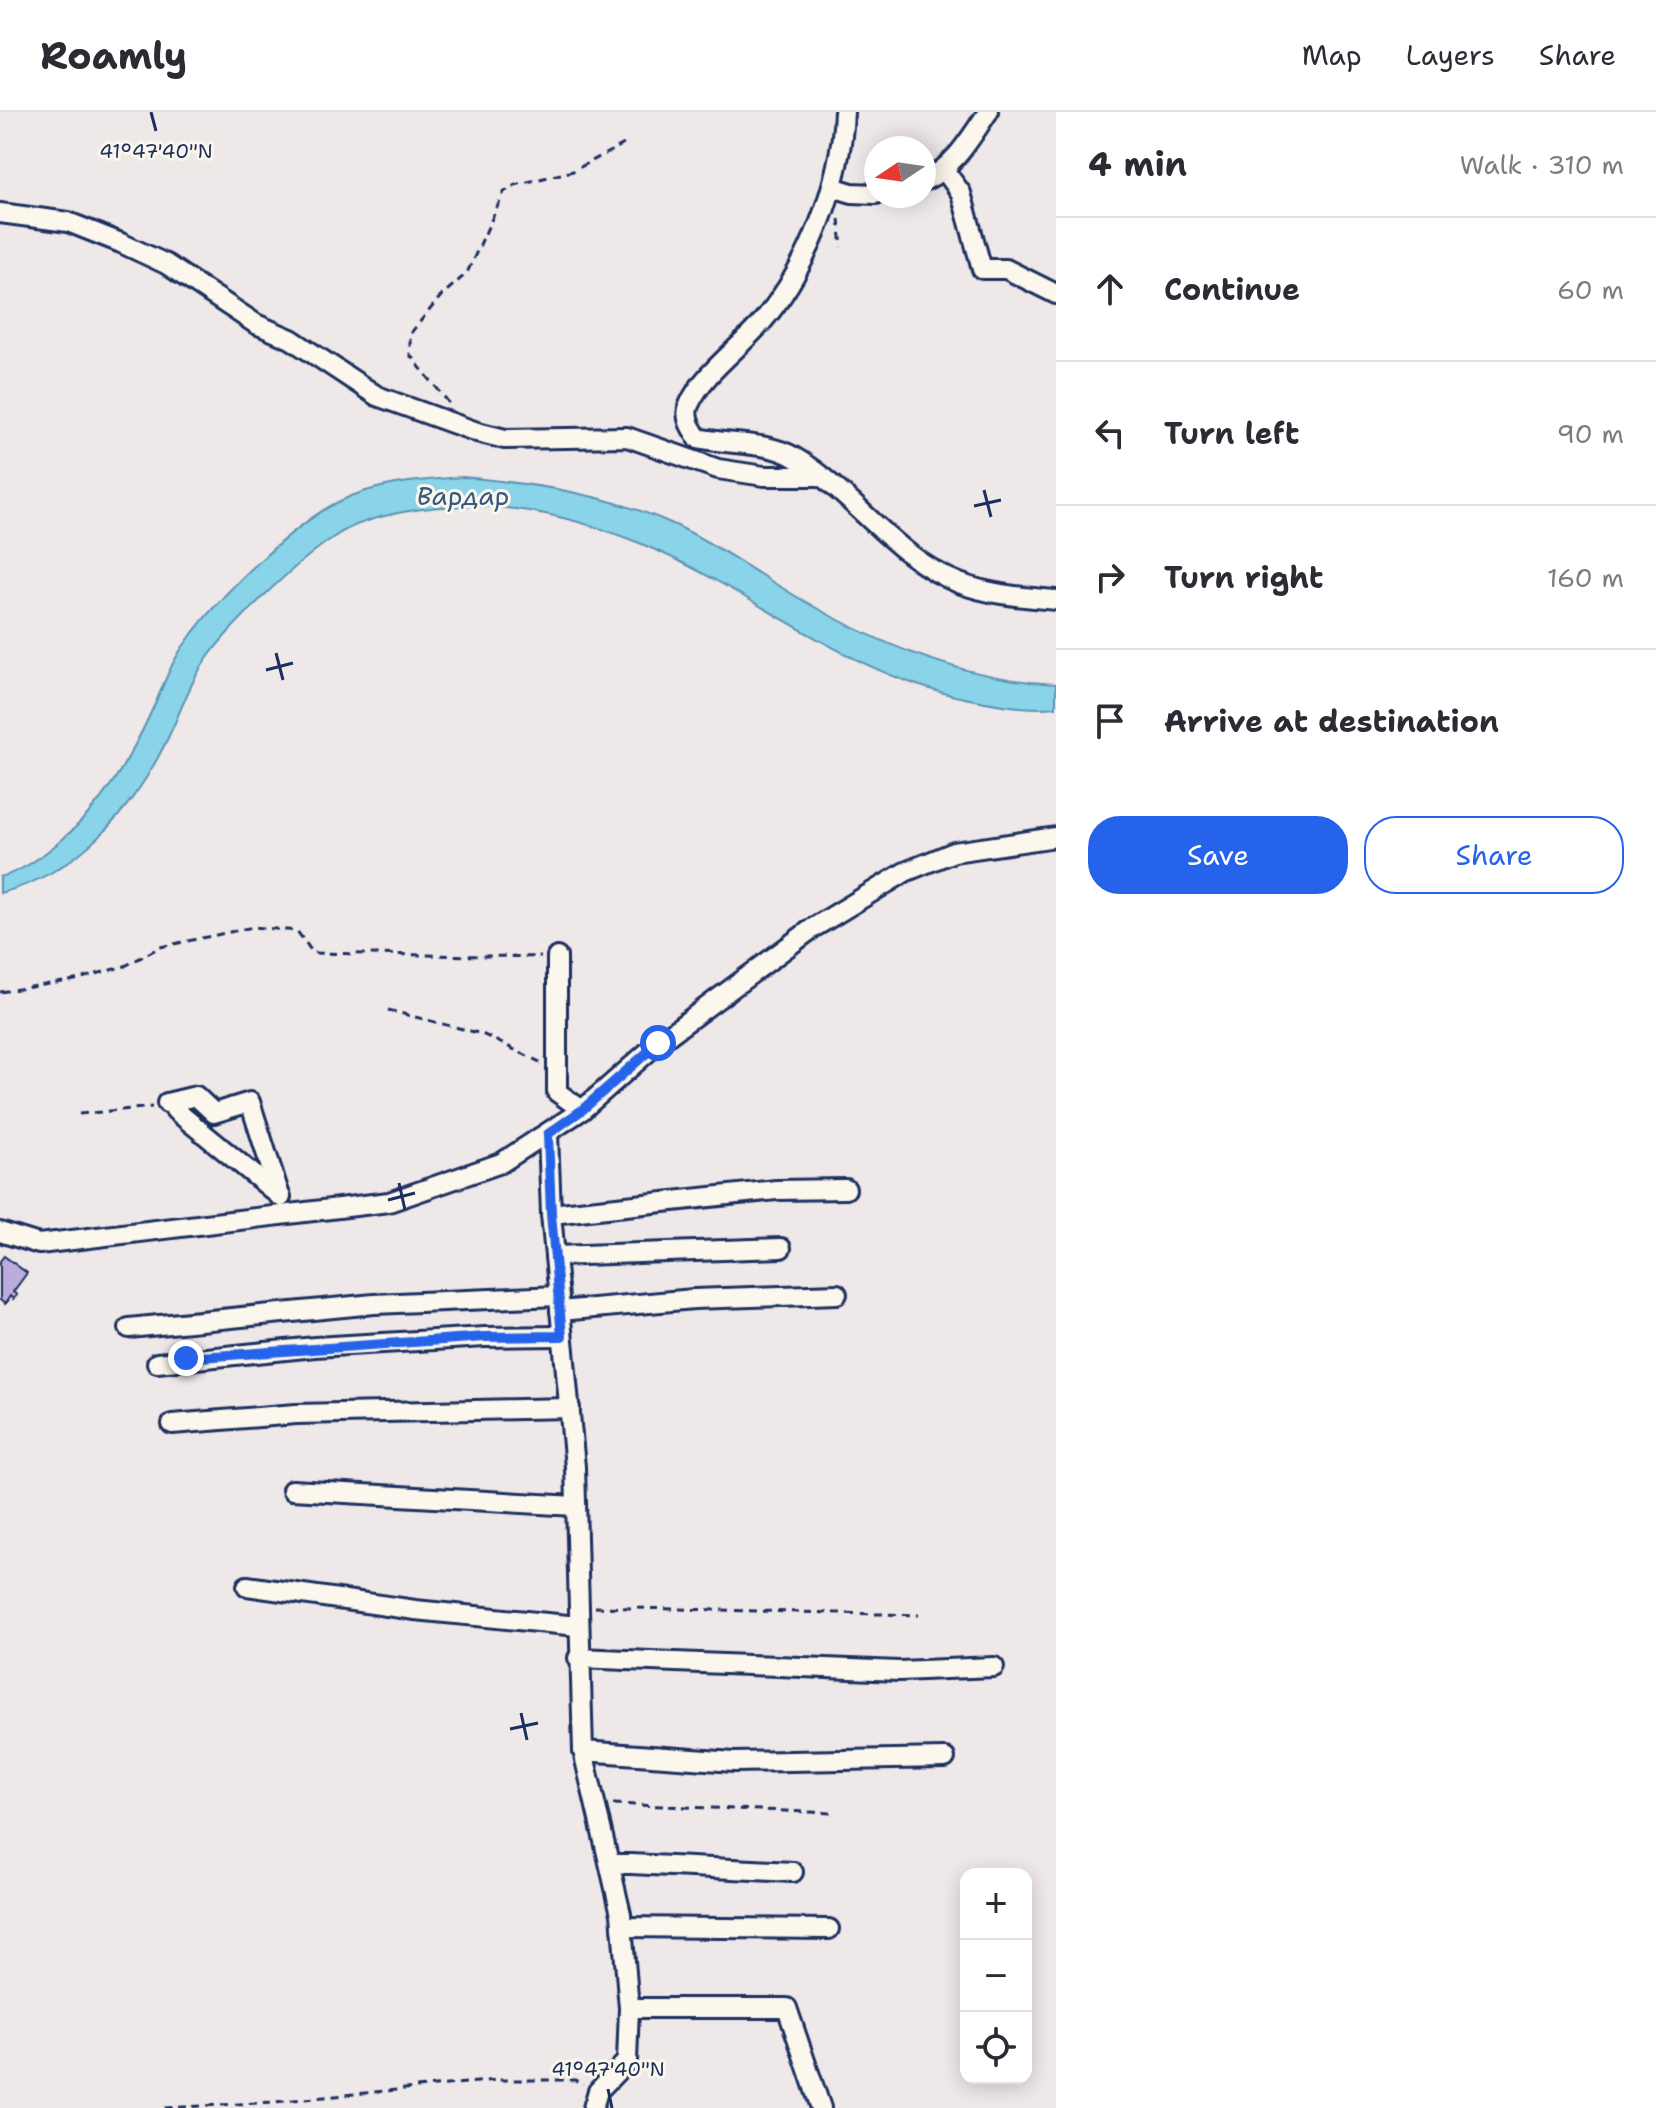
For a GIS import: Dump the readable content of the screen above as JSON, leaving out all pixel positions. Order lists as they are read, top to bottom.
{
  "water": ["Вардар"],
  "north": "left",
  "page": {
    "header": "Roamly",
    "nav": ["Map", "Layers", "Share"],
    "heading": ["4 min", "Walk · 310 m"],
    "list": [
      ["Continue", "60 m"],
      ["Turn left", "90 m"],
      ["Turn right", "160 m"],
      "Arrive at destination"
    ],
    "buttons": ["Save", "Share"],
    "map_buttons": ["+", "−"]
  },
  "coordinates": ["41°47'40\"N"]
}
